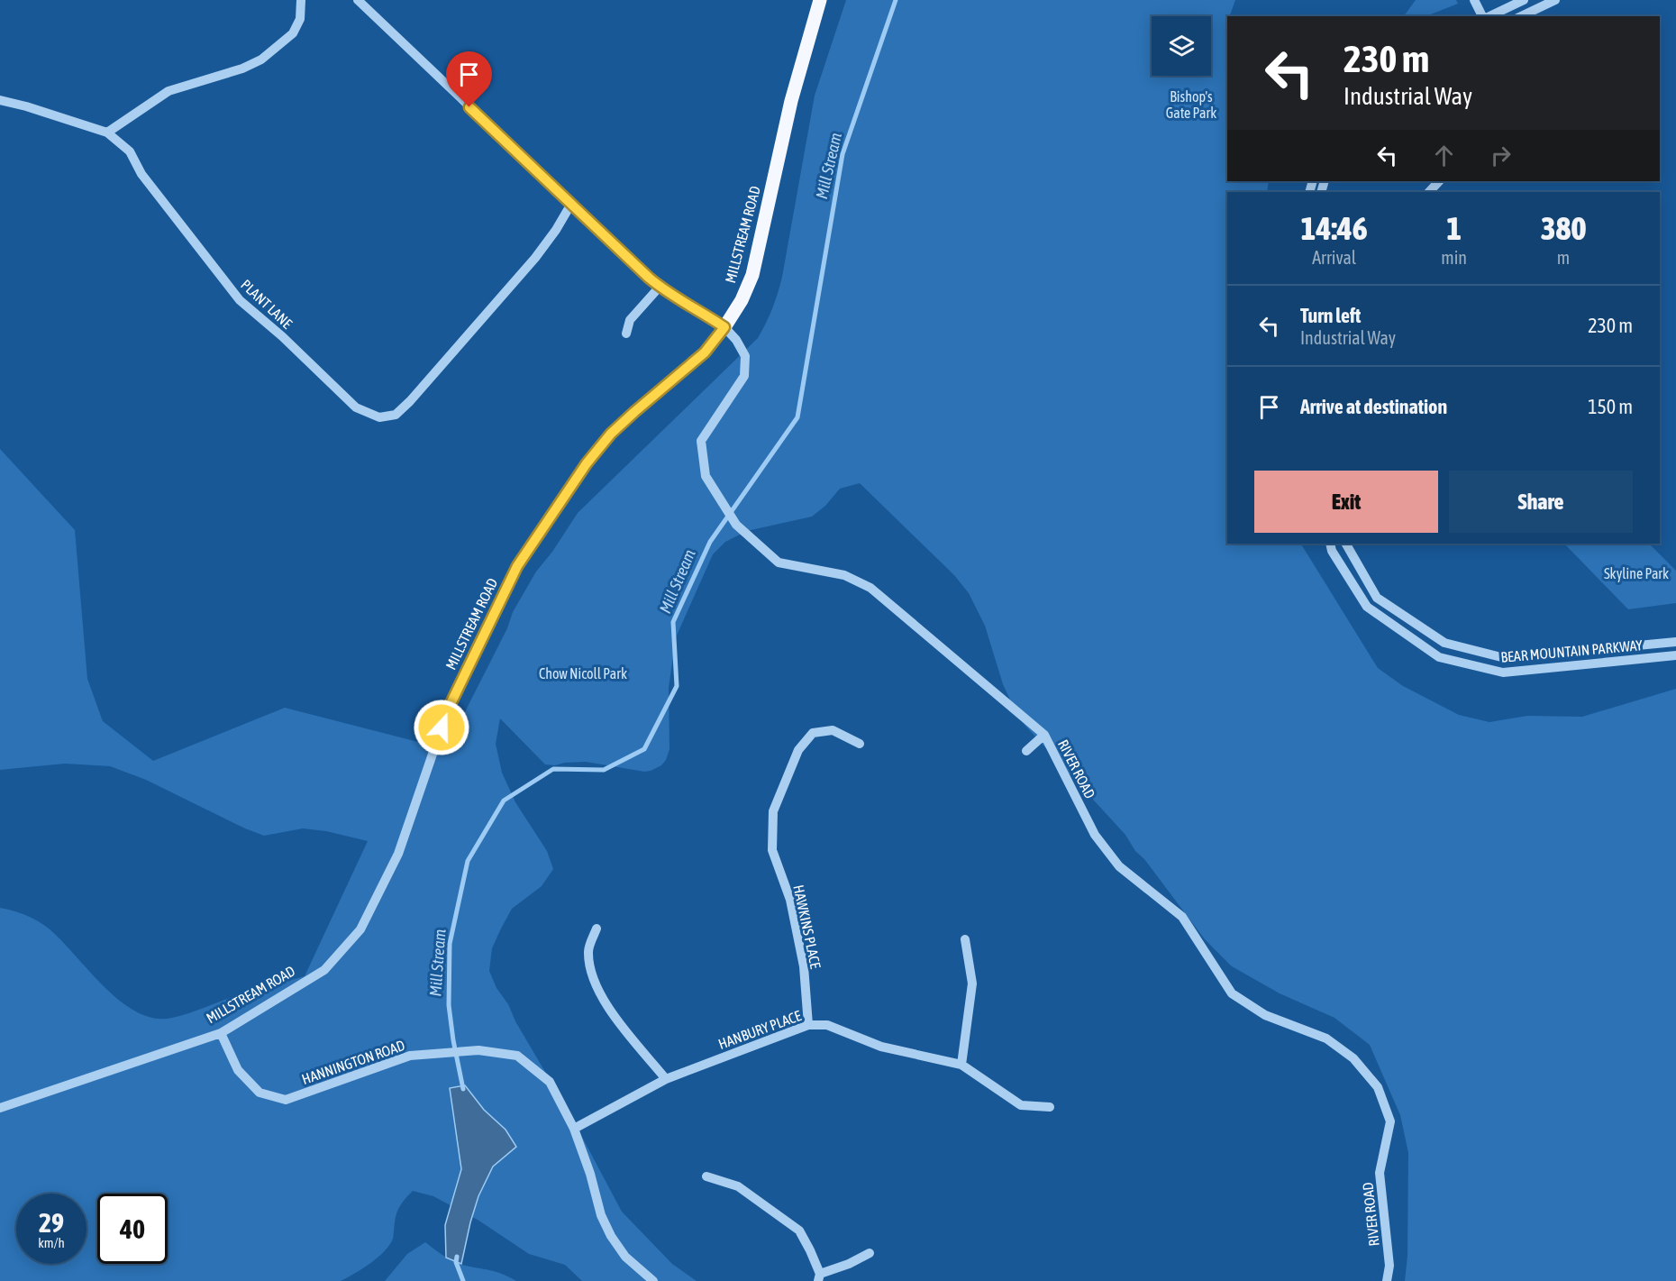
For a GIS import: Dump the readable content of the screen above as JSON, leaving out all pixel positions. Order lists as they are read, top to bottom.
{
  "streets": {
    "main road": ["MILLSTREAM ROAD"],
    "street": [
      "PLANT LANE",
      "BEAR MOUNTAIN PARKWAY",
      "RIVER ROAD",
      "HAWKINS PLACE",
      "HANBURY PLACE",
      "HANNINGTON ROAD"
    ]
  },
  "crossings": [
    ["MILLSTREAM ROAD", "RIVER ROAD"],
    ["MILLSTREAM ROAD", "HANNINGTON ROAD"],
    ["PLANT LANE", "RIVER ROAD"],
    ["HAWKINS PLACE", "HANBURY PLACE"],
    ["HANBURY PLACE", "HANNINGTON ROAD"]
  ],
  "water": ["Mill Stream"],
  "parks": ["Bishop's Gate Park", "Skyline Park", "Chow Nicoll Park"],
  "page": {
    "turn": ["230 m", "Industrial Way"],
    "eta": [
      "14:46",
      "Arrival",
      "1",
      "min",
      "380",
      "m"
    ],
    "list": [
      {
        "name": "Turn left",
        "note": "Industrial Way",
        "value": "230 m"
      },
      {
        "name": "Arrive at destination",
        "value": "150 m"
      }
    ],
    "buttons": ["Exit", "Share"],
    "speed": "29 km/h",
    "limit": "40"
  }
}
